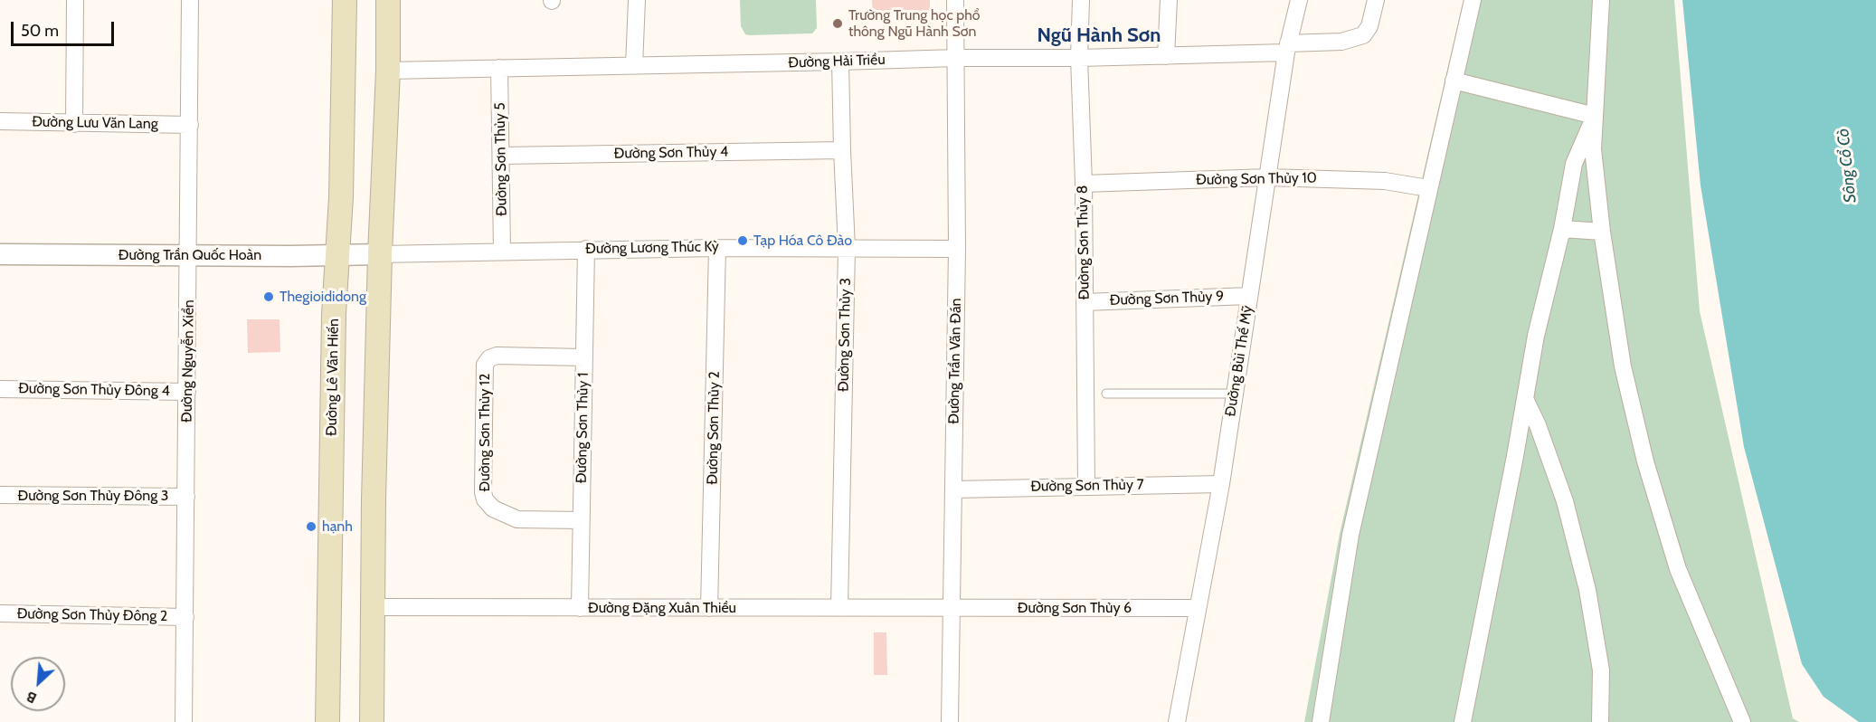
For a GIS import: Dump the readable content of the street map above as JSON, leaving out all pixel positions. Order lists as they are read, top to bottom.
{
  "streets": {
    "main road": ["Đường Lê Văn Hiến"],
    "street": [
      "Đường Hải Triều",
      "Đường Lưu Văn Lang",
      "Đường Sơn Thủy 4",
      "Đường Sơn Thủy 5",
      "Đường Sơn Thủy 10",
      "Đường Sơn Thủy 8",
      "Đường Lương Thúc Kỳ",
      "Đường Trần Quốc Hoàn",
      "Đường Sơn Thủy 9",
      "Đường Sơn Thủy 3",
      "Đường Nguyễn Xiển",
      "Đường Trần Văn Đán",
      "Đường Bùi Thế Mỹ",
      "Đường Sơn Thủy Đông 4",
      "Đường Sơn Thủy 1",
      "Đường Sơn Thủy 2",
      "Đường Sơn Thủy 12",
      "Đường Sơn Thủy 7",
      "Đường Sơn Thủy Đông 3",
      "Đường Đặng Xuân Thiều",
      "Đường Sơn Thủy 6",
      "Đường Sơn Thủy Đông 2"
    ]
  },
  "crossings": [
    ["Đường Hải Triều", "Đường Sơn Thủy 5"],
    ["Đường Hải Triều", "Đường Sơn Thủy 8"],
    ["Đường Hải Triều", "Đường Sơn Thủy 3"],
    ["Đường Hải Triều", "Đường Trần Văn Đán"],
    ["Đường Hải Triều", "Đường Bùi Thế Mỹ"],
    ["Đường Lưu Văn Lang", "Đường Nguyễn Xiển"],
    ["Đường Sơn Thủy 4", "Đường Sơn Thủy 5"],
    ["Đường Sơn Thủy 4", "Đường Sơn Thủy 3"],
    ["Đường Sơn Thủy 5", "Đường Lương Thúc Kỳ"],
    ["Đường Sơn Thủy 10", "Đường Sơn Thủy 8"],
    ["Đường Sơn Thủy 10", "Đường Bùi Thế Mỹ"],
    ["Đường Sơn Thủy 8", "Đường Sơn Thủy 9"],
    ["Đường Sơn Thủy 8", "Đường Sơn Thủy 7"],
    ["Đường Lương Thúc Kỳ", "Đường Trần Quốc Hoàn"],
    ["Đường Lương Thúc Kỳ", "Đường Sơn Thủy 3"],
    ["Đường Lương Thúc Kỳ", "Đường Trần Văn Đán"],
    ["Đường Lương Thúc Kỳ", "Đường Sơn Thủy 1"],
    ["Đường Lương Thúc Kỳ", "Đường Sơn Thủy 2"],
    ["Đường Trần Quốc Hoàn", "Đường Nguyễn Xiển"],
    ["Đường Trần Quốc Hoàn", "Đường Lê Văn Hiến"],
    ["Đường Sơn Thủy 9", "Đường Bùi Thế Mỹ"],
    ["Đường Sơn Thủy 3", "Đường Đặng Xuân Thiều"],
    ["Đường Nguyễn Xiển", "Đường Sơn Thủy Đông 4"],
    ["Đường Nguyễn Xiển", "Đường Sơn Thủy Đông 3"],
    ["Đường Nguyễn Xiển", "Đường Sơn Thủy Đông 2"],
    ["Đường Trần Văn Đán", "Đường Sơn Thủy 7"],
    ["Đường Trần Văn Đán", "Đường Đặng Xuân Thiều"],
    ["Đường Trần Văn Đán", "Đường Sơn Thủy 6"],
    ["Đường Bùi Thế Mỹ", "Đường Sơn Thủy 7"],
    ["Đường Bùi Thế Mỹ", "Đường Sơn Thủy 6"],
    ["Đường Sơn Thủy 1", "Đường Sơn Thủy 12"],
    ["Đường Sơn Thủy 1", "Đường Đặng Xuân Thiều"],
    ["Đường Sơn Thủy 2", "Đường Đặng Xuân Thiều"],
    ["Đường Đặng Xuân Thiều", "Đường Sơn Thủy 6"]
  ],
  "districts": ["Ngũ Hành Sơn"],
  "water": ["Sông Cổ Cò"],
  "places": [
    "Trường Trung học phổ thông Ngũ Hành Sơn",
    "Tạp Hóa Cô Đào",
    "Thegioididong",
    "hạnh"
  ],
  "scale_bar": "50 m",
  "north": "bottom left"
}
